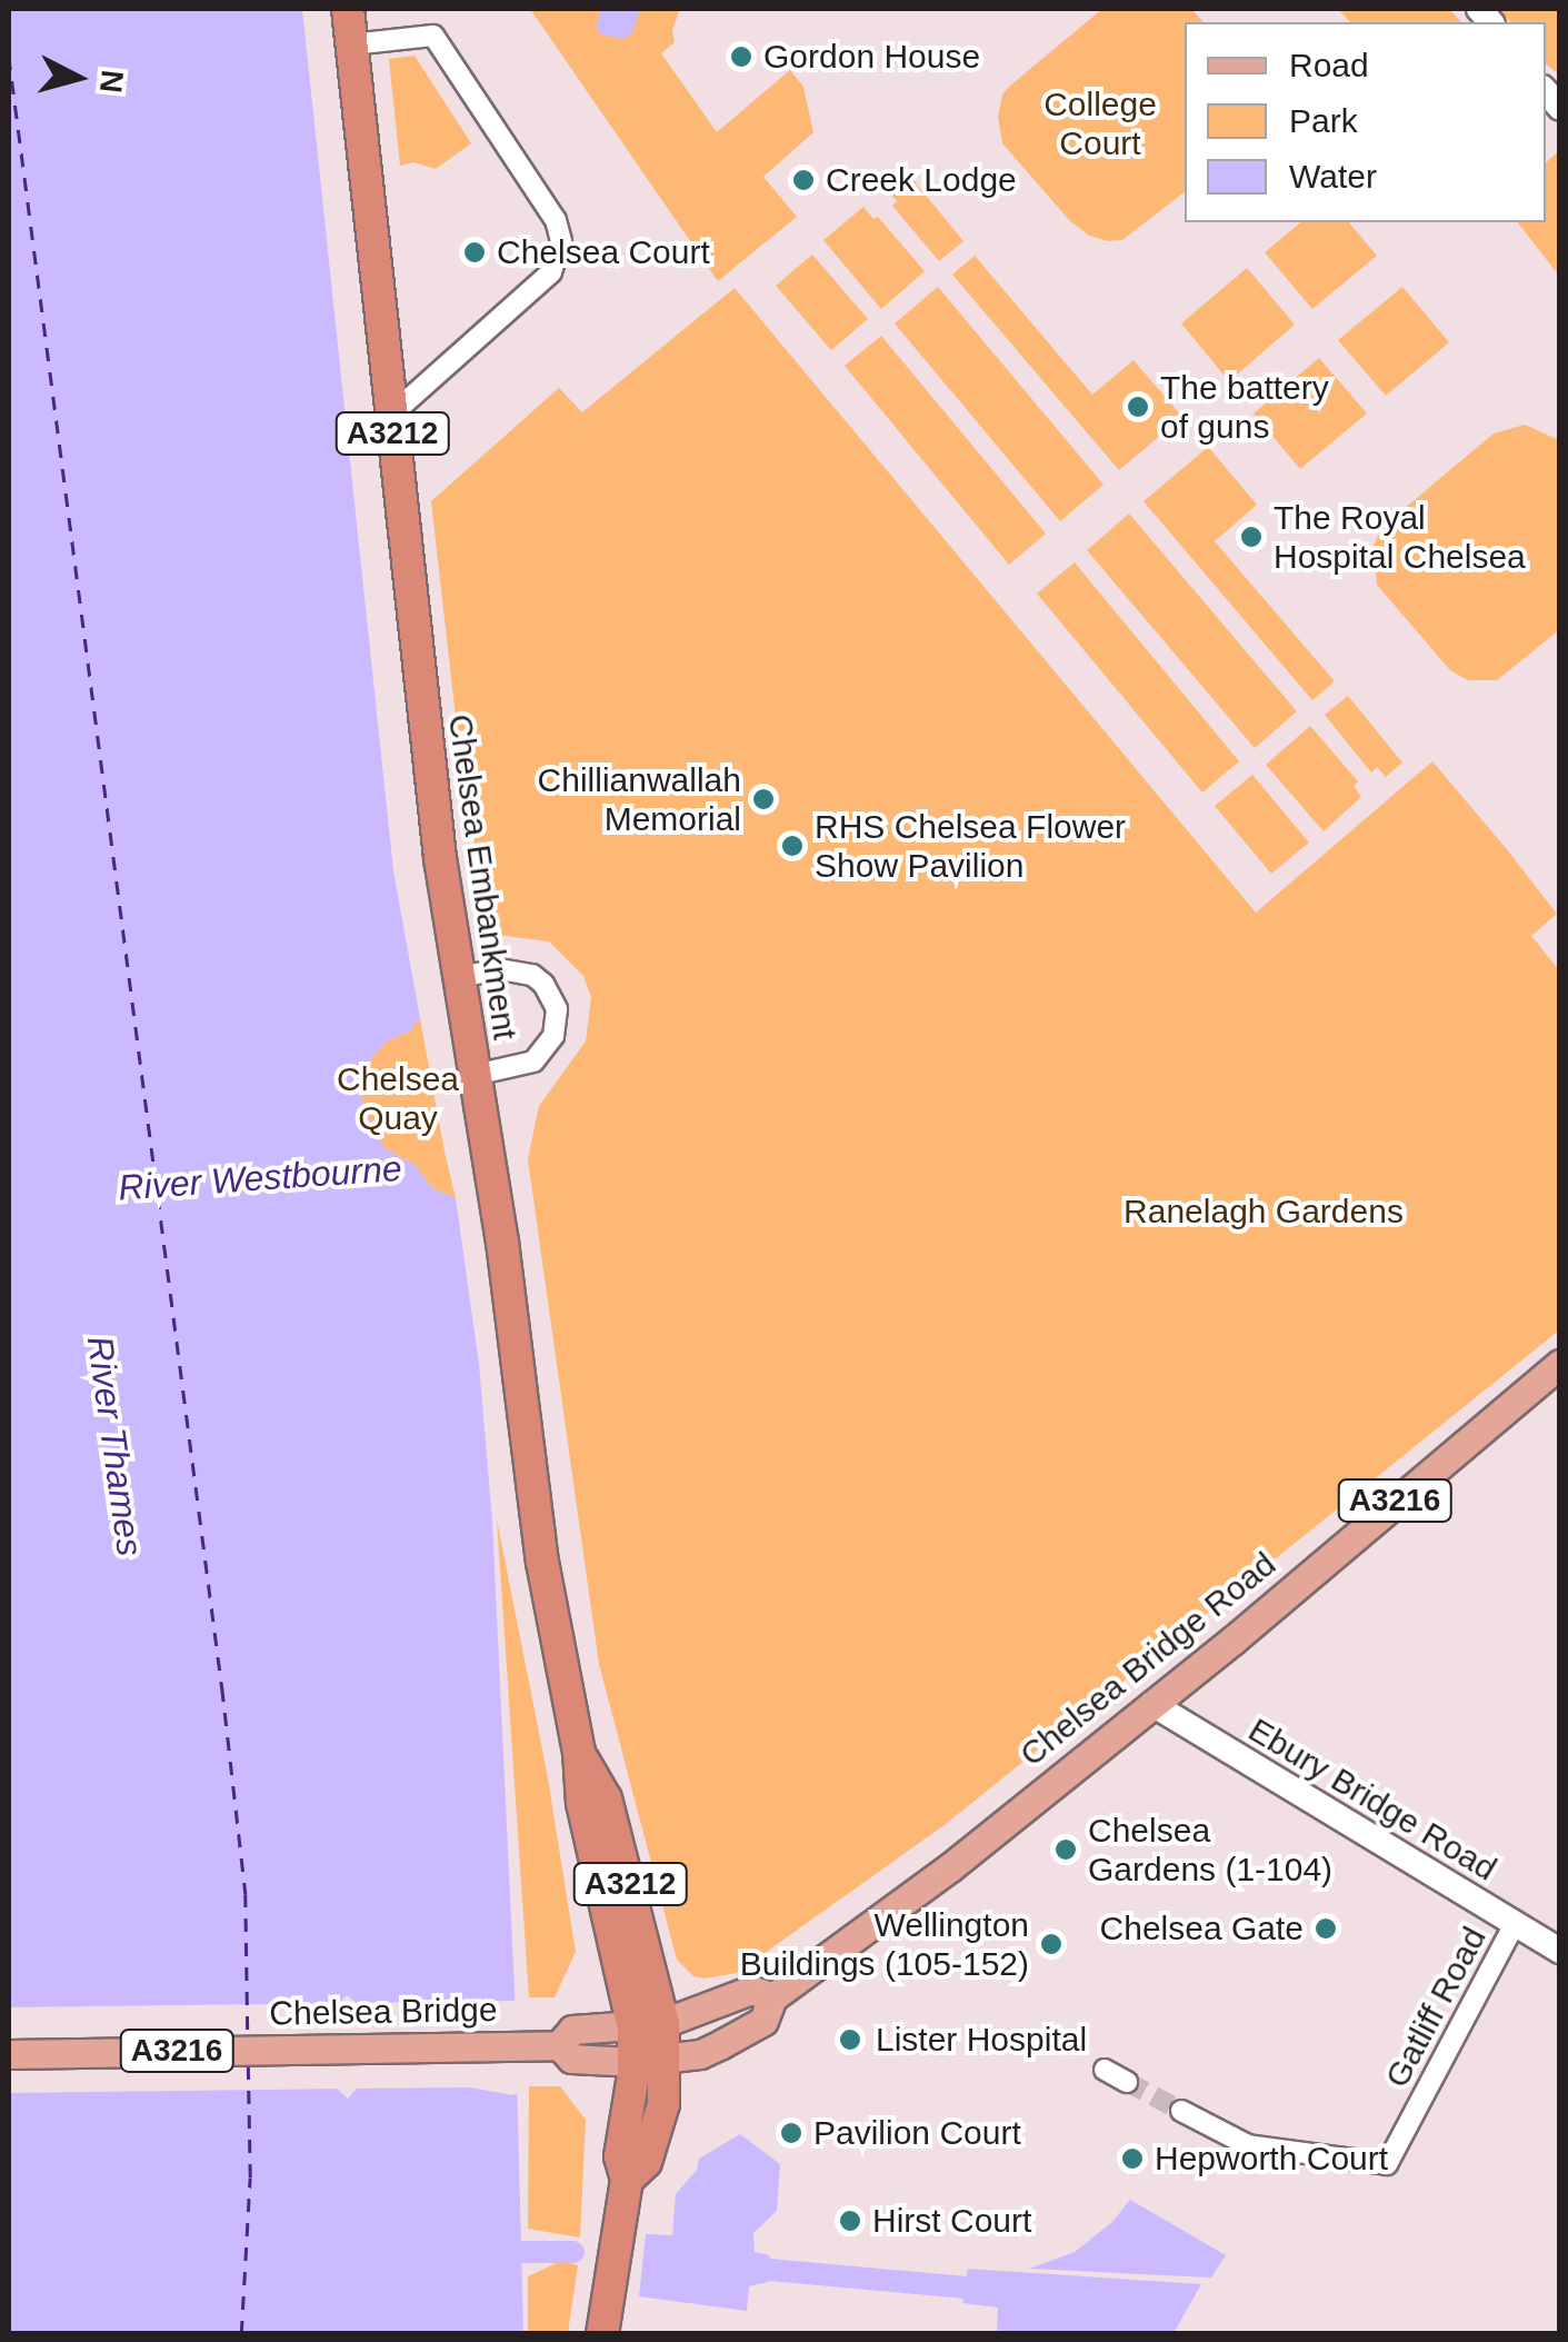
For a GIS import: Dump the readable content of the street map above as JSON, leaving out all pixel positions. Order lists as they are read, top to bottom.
{
  "streets": {
    "highway": ["A3212", "Chelsea Embankment"],
    "main road": [
      "A3216",
      "Chelsea Bridge Road",
      "Ebury Bridge Road",
      "Chelsea Bridge"
    ],
    "street": ["Gatliff Road"]
  },
  "crossings": [
    ["A3212", "Chelsea Embankment"],
    ["A3212", "A3216"],
    ["A3212", "Chelsea Bridge Road"],
    ["A3212", "Chelsea Bridge"],
    ["Chelsea Embankment", "A3216"],
    ["Chelsea Embankment", "Chelsea Bridge"],
    ["A3216", "Chelsea Bridge Road"],
    ["A3216", "Chelsea Bridge"],
    ["Chelsea Bridge Road", "Ebury Bridge Road"],
    ["Chelsea Bridge Road", "Chelsea Bridge"],
    ["Ebury Bridge Road", "Gatliff Road"]
  ],
  "water": ["River Westbourne", "River Thames"],
  "parks": ["College Court", "Chelsea Quay", "Ranelagh Gardens"],
  "places": [
    "Gordon House",
    "Creek Lodge",
    "Chelsea Court",
    "The battery of guns",
    "The Royal Hospital Chelsea",
    "Chillianwallah Memorial",
    "RHS Chelsea Flower Show Pavilion",
    "Chelsea Gardens (1-104)",
    "Chelsea Gate",
    "Wellington Buildings (105-152)",
    "Lister Hospital",
    "Pavilion Court",
    "Hepworth Court",
    "Hirst Court"
  ],
  "legend": ["Road", "Park", "Water"],
  "north": "right"
}
